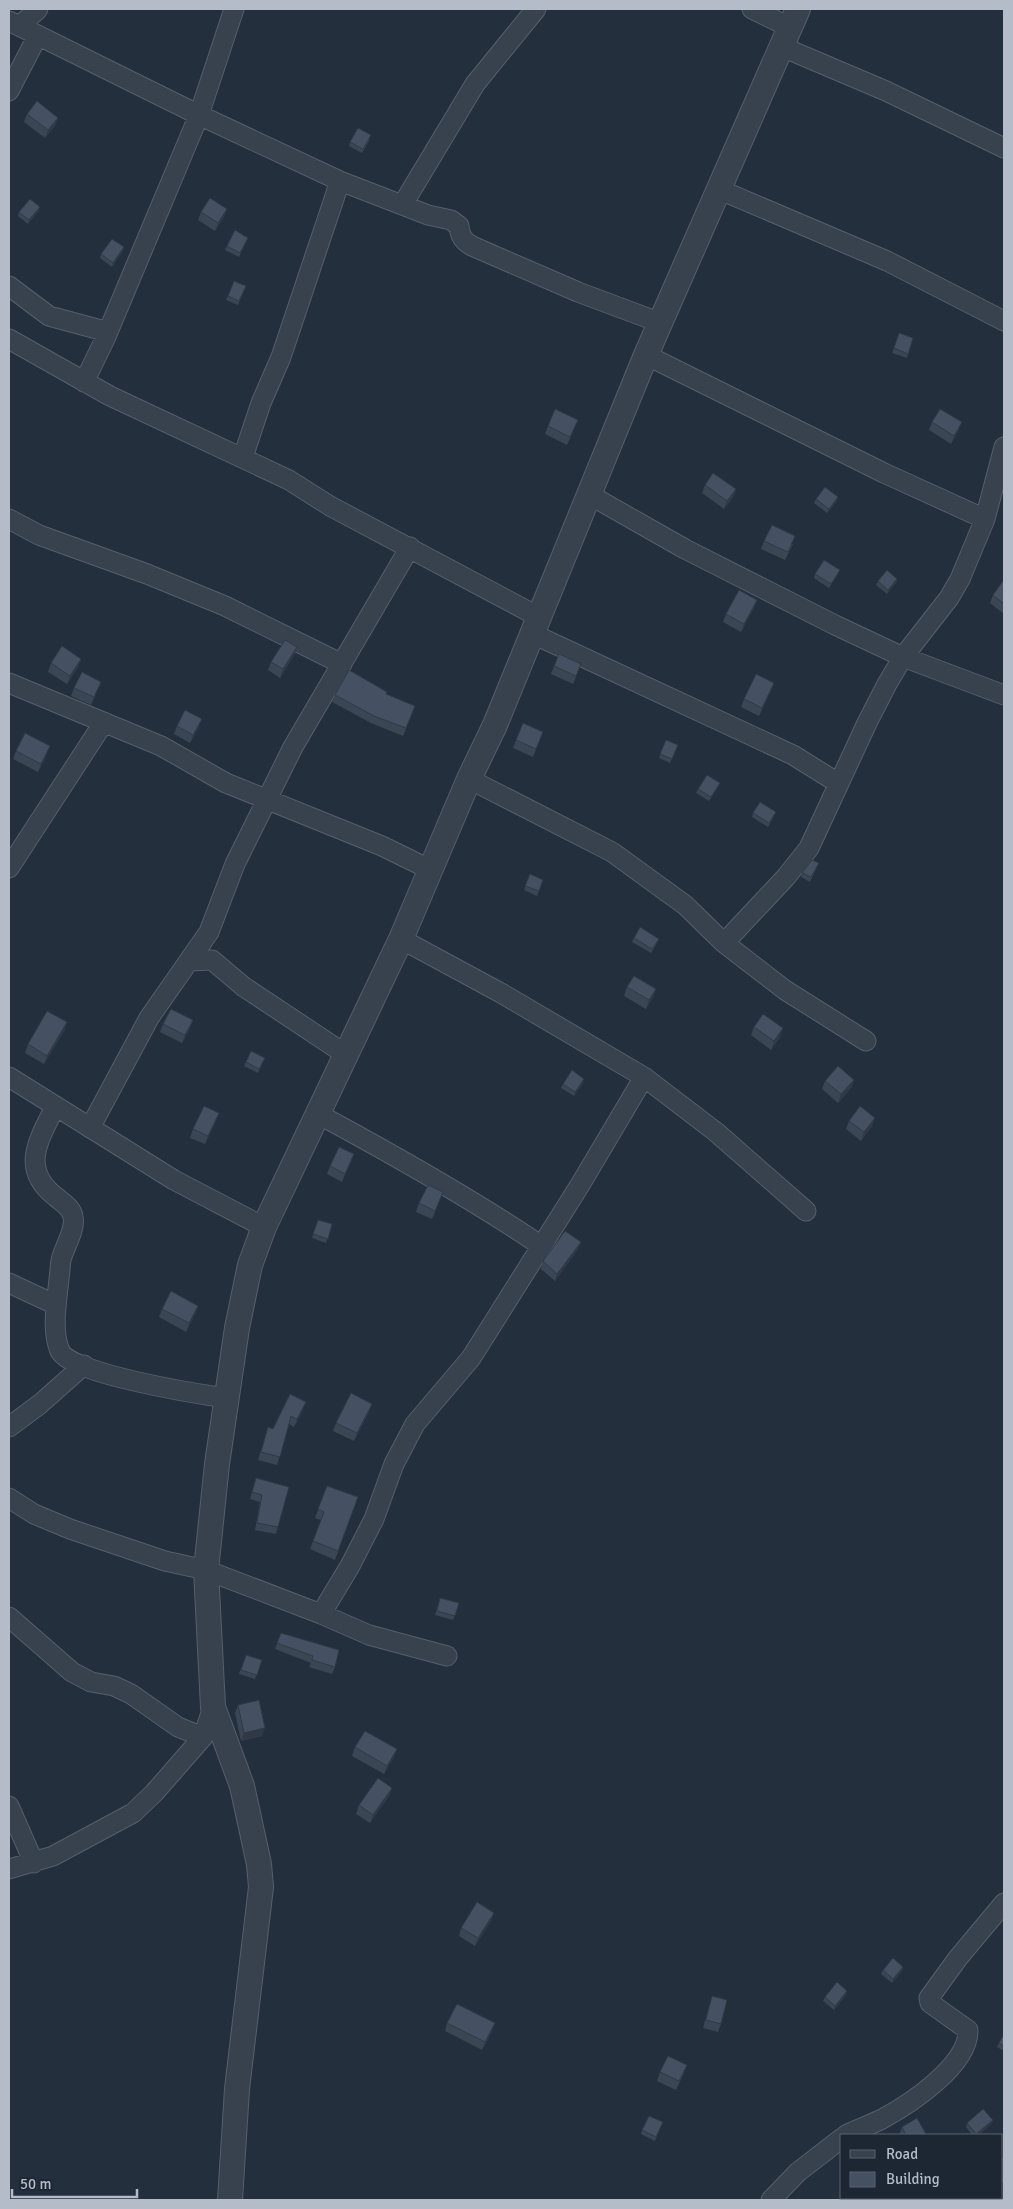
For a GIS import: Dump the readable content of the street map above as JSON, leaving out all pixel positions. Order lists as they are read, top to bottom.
{
  "legend": ["Road", "Building"],
  "scale_bar": "50 m"
}
